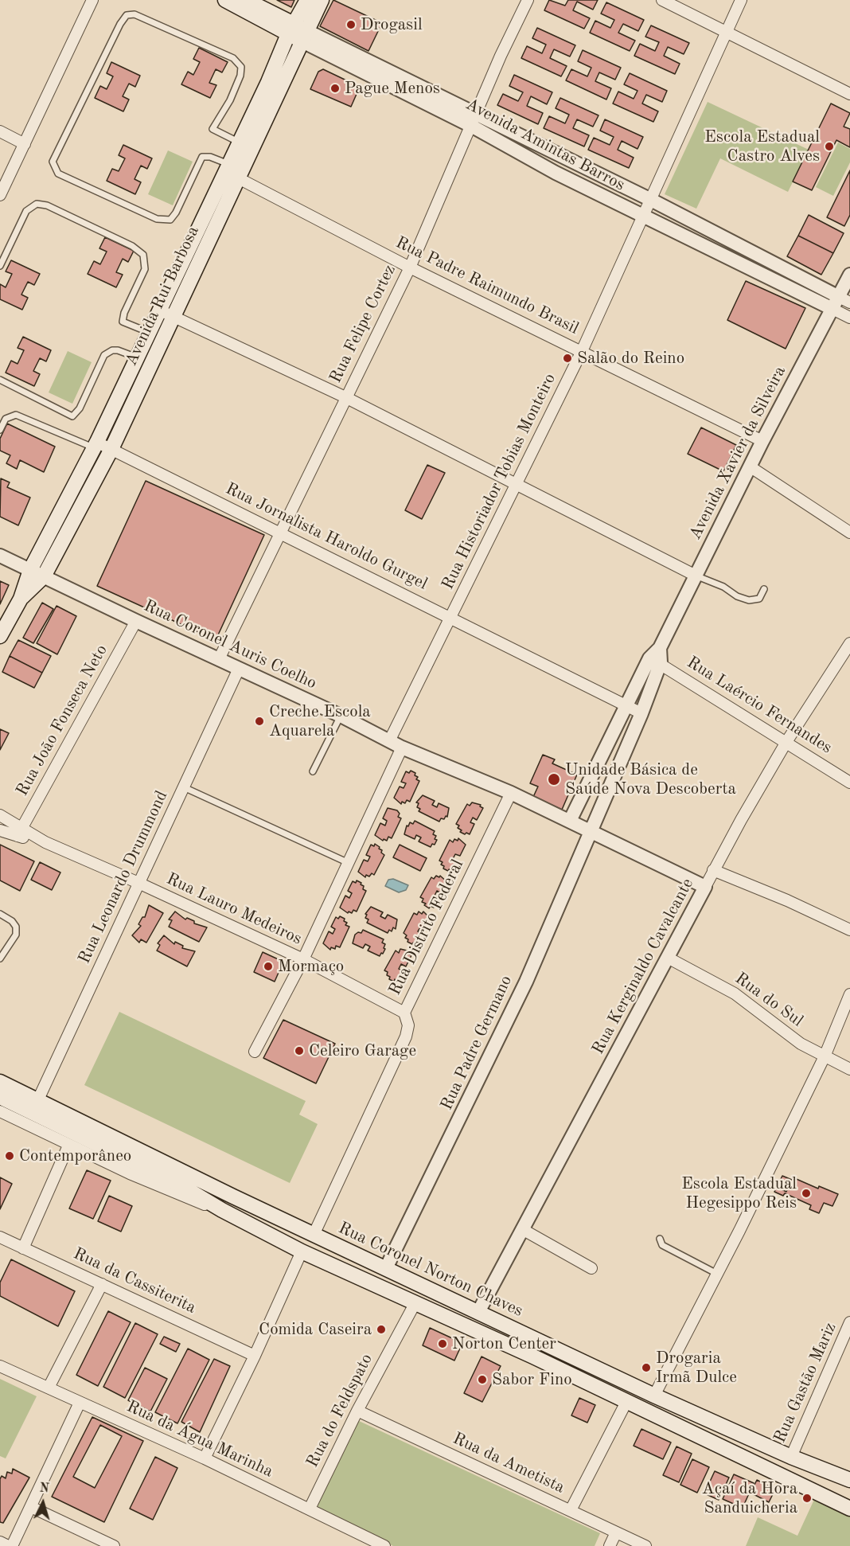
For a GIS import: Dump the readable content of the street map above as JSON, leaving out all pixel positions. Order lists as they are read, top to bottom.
{
  "streets": {
    "main road": ["Avenida Amintas Barros", "Avenida Rui Barbosa", "Rua Coronel Norton Chaves"],
    "street": [
      "Rua Padre Raimundo Brasil",
      "Rua Felipe Cortez",
      "Avenida Xavier da Silveira",
      "Rua Historiador Tobias Monteiro",
      "Rua Jornalista Haroldo Gurgel",
      "Rua Coronel Auris Coelho",
      "Rua Laércio Fernandes",
      "Rua João Fonseca Neto",
      "Rua Leonardo Drummond",
      "Rua Lauro Medeiros",
      "Rua Distrito Federal",
      "Rua Kerginaldo Cavalcante",
      "Rua do Sul",
      "Rua Padre Germano",
      "Rua da Cassiterita",
      "Rua Gastão Mariz",
      "Rua do Feldspato",
      "Rua da Água Marinha",
      "Rua da Ametista"
    ]
  },
  "crossings": [
    ["Avenida Amintas Barros", "Avenida Rui Barbosa"],
    ["Avenida Amintas Barros", "Rua Felipe Cortez"],
    ["Avenida Amintas Barros", "Avenida Xavier da Silveira"],
    ["Avenida Amintas Barros", "Rua Historiador Tobias Monteiro"],
    ["Rua Padre Raimundo Brasil", "Avenida Rui Barbosa"],
    ["Rua Padre Raimundo Brasil", "Rua Felipe Cortez"],
    ["Rua Padre Raimundo Brasil", "Avenida Xavier da Silveira"],
    ["Rua Padre Raimundo Brasil", "Rua Historiador Tobias Monteiro"],
    ["Avenida Rui Barbosa", "Rua Jornalista Haroldo Gurgel"],
    ["Avenida Rui Barbosa", "Rua Coronel Auris Coelho"],
    ["Rua Felipe Cortez", "Rua Jornalista Haroldo Gurgel"],
    ["Rua Felipe Cortez", "Rua Coronel Auris Coelho"],
    ["Avenida Xavier da Silveira", "Rua Jornalista Haroldo Gurgel"],
    ["Avenida Xavier da Silveira", "Rua Coronel Auris Coelho"],
    ["Avenida Xavier da Silveira", "Rua Laércio Fernandes"],
    ["Avenida Xavier da Silveira", "Rua Padre Germano"],
    ["Rua Historiador Tobias Monteiro", "Rua Jornalista Haroldo Gurgel"],
    ["Rua Historiador Tobias Monteiro", "Rua Coronel Auris Coelho"],
    ["Rua Coronel Auris Coelho", "Rua João Fonseca Neto"],
    ["Rua Coronel Auris Coelho", "Rua Leonardo Drummond"],
    ["Rua Coronel Auris Coelho", "Rua Distrito Federal"],
    ["Rua Coronel Auris Coelho", "Rua Kerginaldo Cavalcante"],
    ["Rua Coronel Auris Coelho", "Rua Padre Germano"],
    ["Rua Laércio Fernandes", "Rua Kerginaldo Cavalcante"],
    ["Rua João Fonseca Neto", "Rua Lauro Medeiros"],
    ["Rua Leonardo Drummond", "Rua Lauro Medeiros"],
    ["Rua Leonardo Drummond", "Rua Coronel Norton Chaves"],
    ["Rua Lauro Medeiros", "Rua Distrito Federal"],
    ["Rua Distrito Federal", "Rua Coronel Norton Chaves"],
    ["Rua Kerginaldo Cavalcante", "Rua do Sul"],
    ["Rua Kerginaldo Cavalcante", "Rua Coronel Norton Chaves"],
    ["Rua Padre Germano", "Rua Coronel Norton Chaves"],
    ["Rua Coronel Norton Chaves", "Rua Gastão Mariz"],
    ["Rua do Feldspato", "Rua da Água Marinha"],
    ["Rua do Feldspato", "Rua da Ametista"]
  ],
  "places": [
    "Drogasil",
    "Pague Menos",
    "Escola Estadual Castro Alves",
    "Salão do Reino",
    "Creche Escola Aquarela",
    "Unidade Básica de Saúde Nova Descoberta",
    "Mormaço",
    "Celeiro Garage",
    "Contemporâneo",
    "Escola Estadual Hegesippo Reis",
    "Comida Caseira",
    "Norton Center",
    "Drogaria Irmã Dulce",
    "Sabor Fino",
    "Açaí da Hora Sanduicheria"
  ],
  "north": "top"
}
